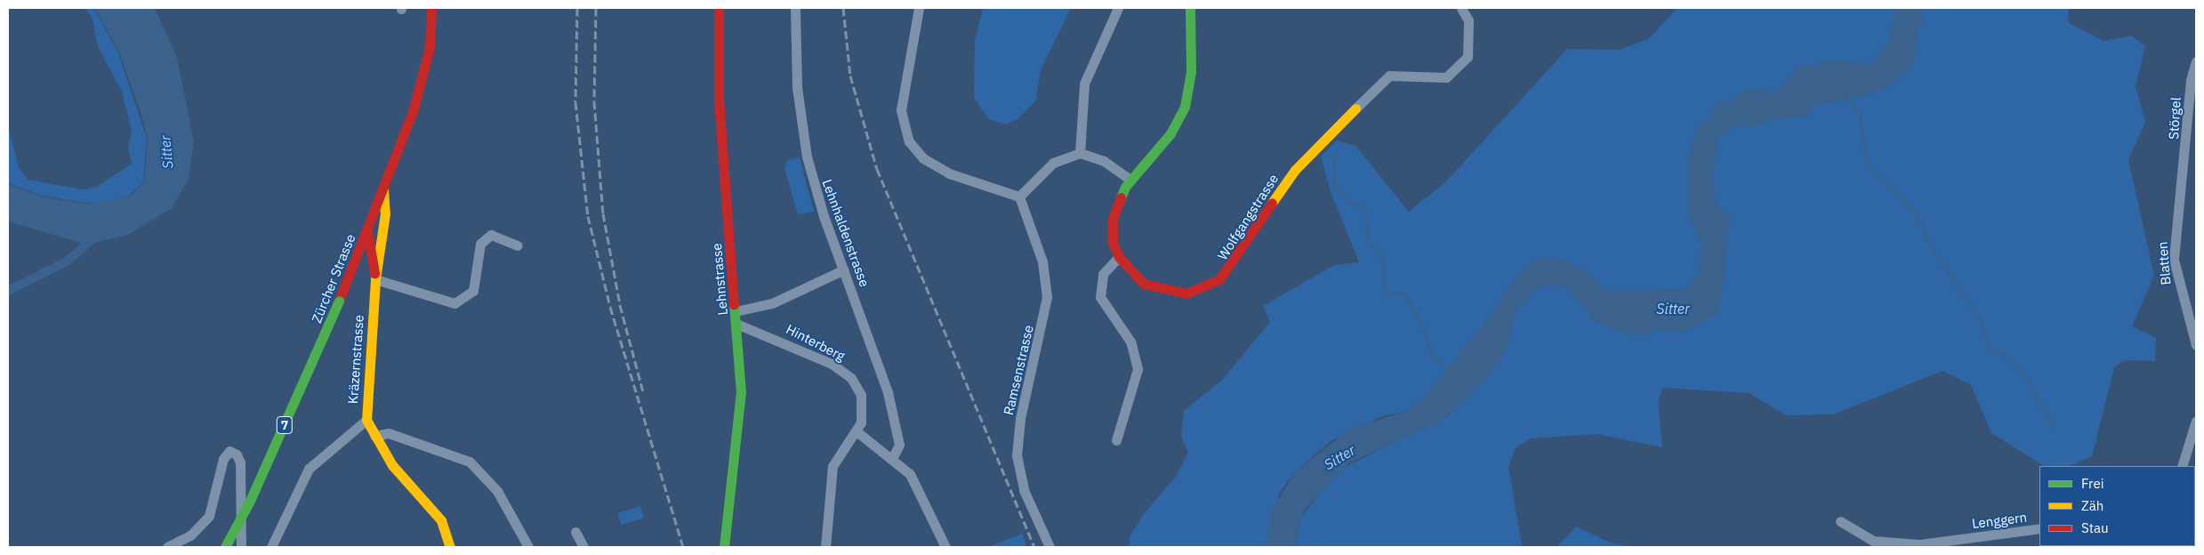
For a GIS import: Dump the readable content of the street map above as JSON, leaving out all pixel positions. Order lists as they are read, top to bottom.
{
  "streets": {
    "street": [
      "Störgel",
      "Wolfgangstrasse",
      "Lehnhaldenstrasse",
      "Blatten",
      "Zürcher Strasse",
      "Lehnstrasse",
      "Hinterberg",
      "Kräzernstrasse",
      "Ramsenstrasse",
      "7",
      "Lenggern"
    ]
  },
  "crossings": [
    ["Störgel", "Blatten"],
    ["Zürcher Strasse", "Kräzernstrasse"],
    ["Lehnstrasse", "Hinterberg"]
  ],
  "water": ["Sitter"],
  "legend": ["Frei", "Zäh", "Stau"]
}
